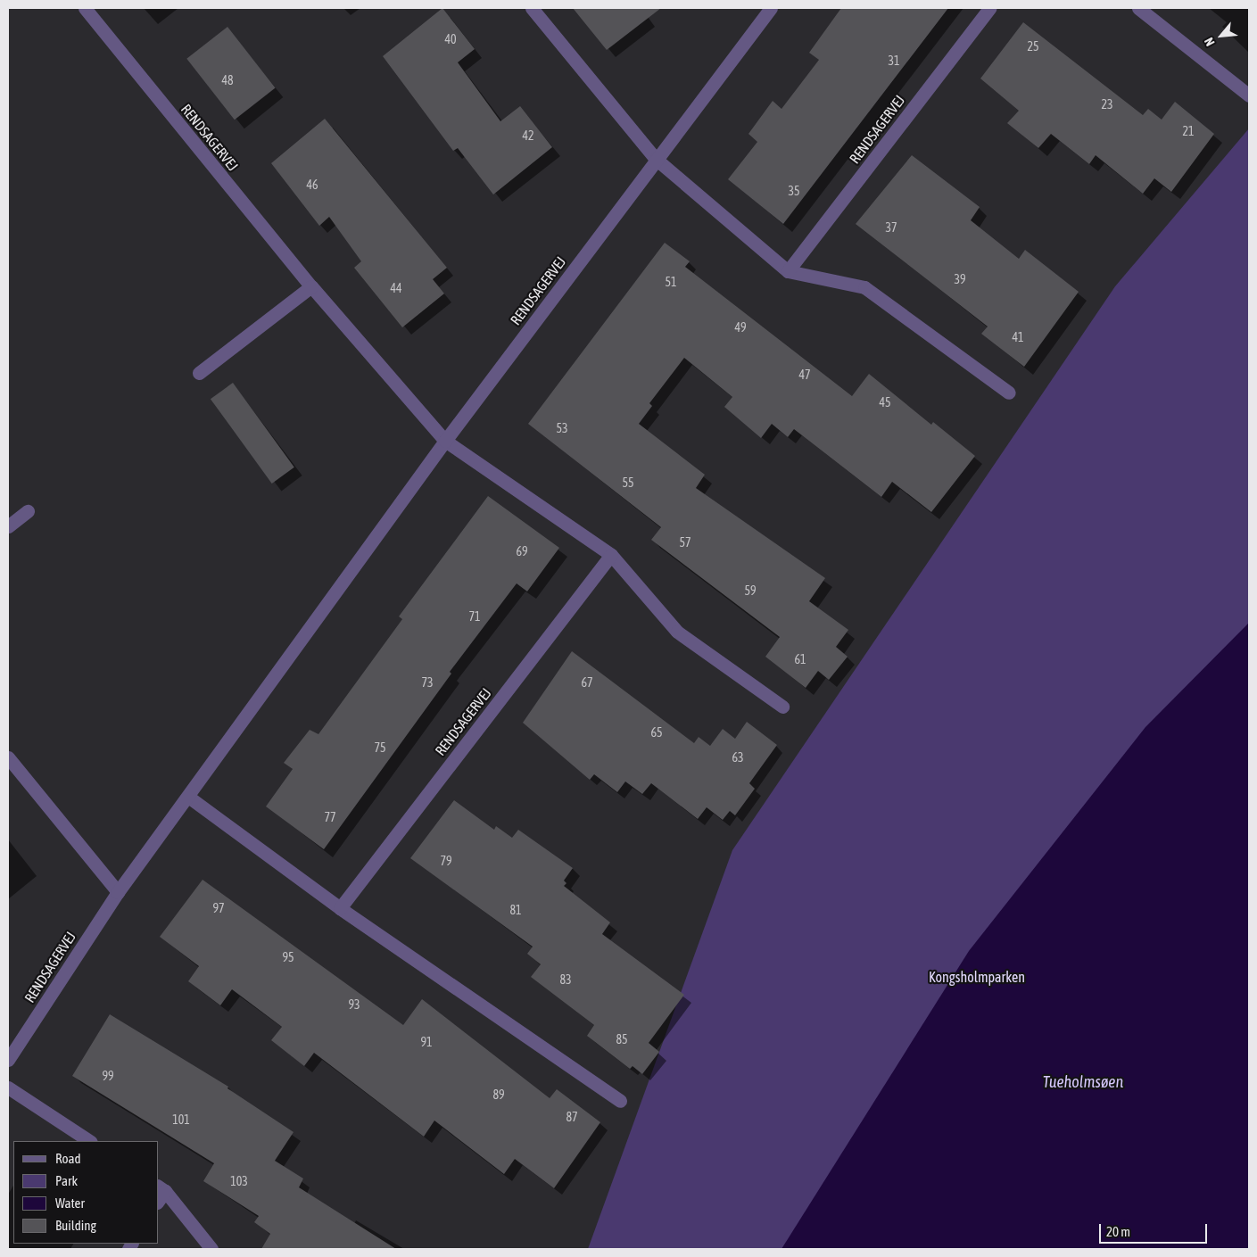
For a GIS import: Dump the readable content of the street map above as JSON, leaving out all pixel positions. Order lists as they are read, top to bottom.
{
  "streets": {
    "street": ["RENDSAGERVEJ"]
  },
  "water": ["Tueholmsøen"],
  "parks": ["Kongsholmparken"],
  "house_numbers": [
    "40",
    "25",
    "31",
    "48",
    "23",
    "21",
    "42",
    "46",
    "35",
    "37",
    "39",
    "51",
    "44",
    "49",
    "41",
    "47",
    "45",
    "53",
    "55",
    "57",
    "69",
    "59",
    "71",
    "61",
    "73",
    "67",
    "65",
    "75",
    "63",
    "77",
    "79",
    "97",
    "81",
    "95",
    "83",
    "93",
    "85",
    "91",
    "99",
    "89",
    "87",
    "101",
    "103"
  ],
  "legend": [
    "Road",
    "Park",
    "Water",
    "Building"
  ],
  "scale_bar": "20 m",
  "north": "bottom left"
}
